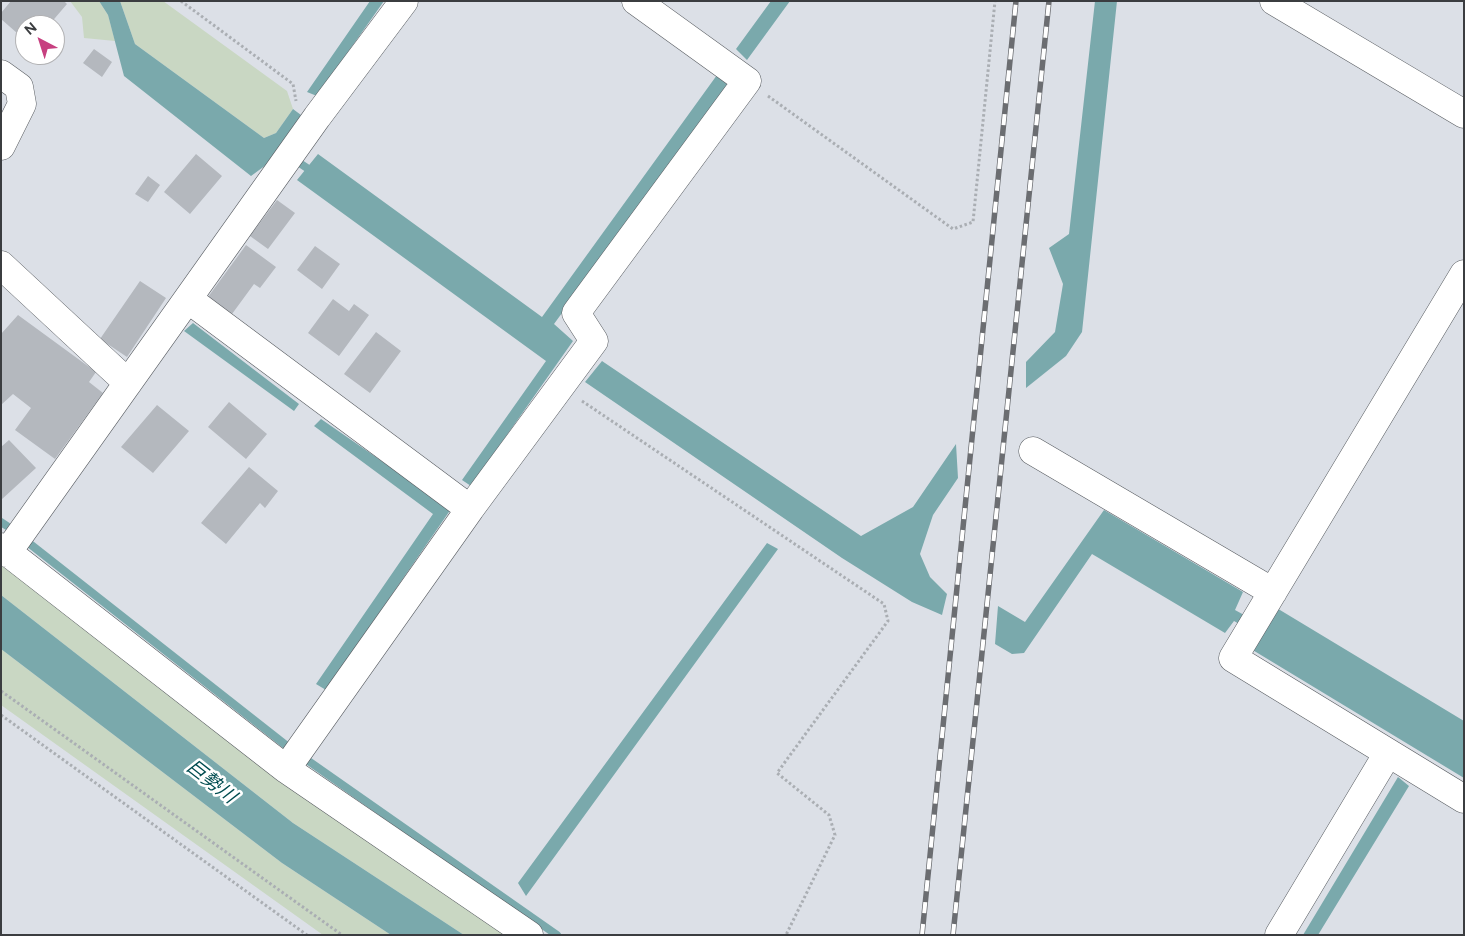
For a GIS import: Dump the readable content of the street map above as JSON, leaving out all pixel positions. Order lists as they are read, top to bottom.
{
  "water": ["巨勢川"],
  "north": "top left"
}
